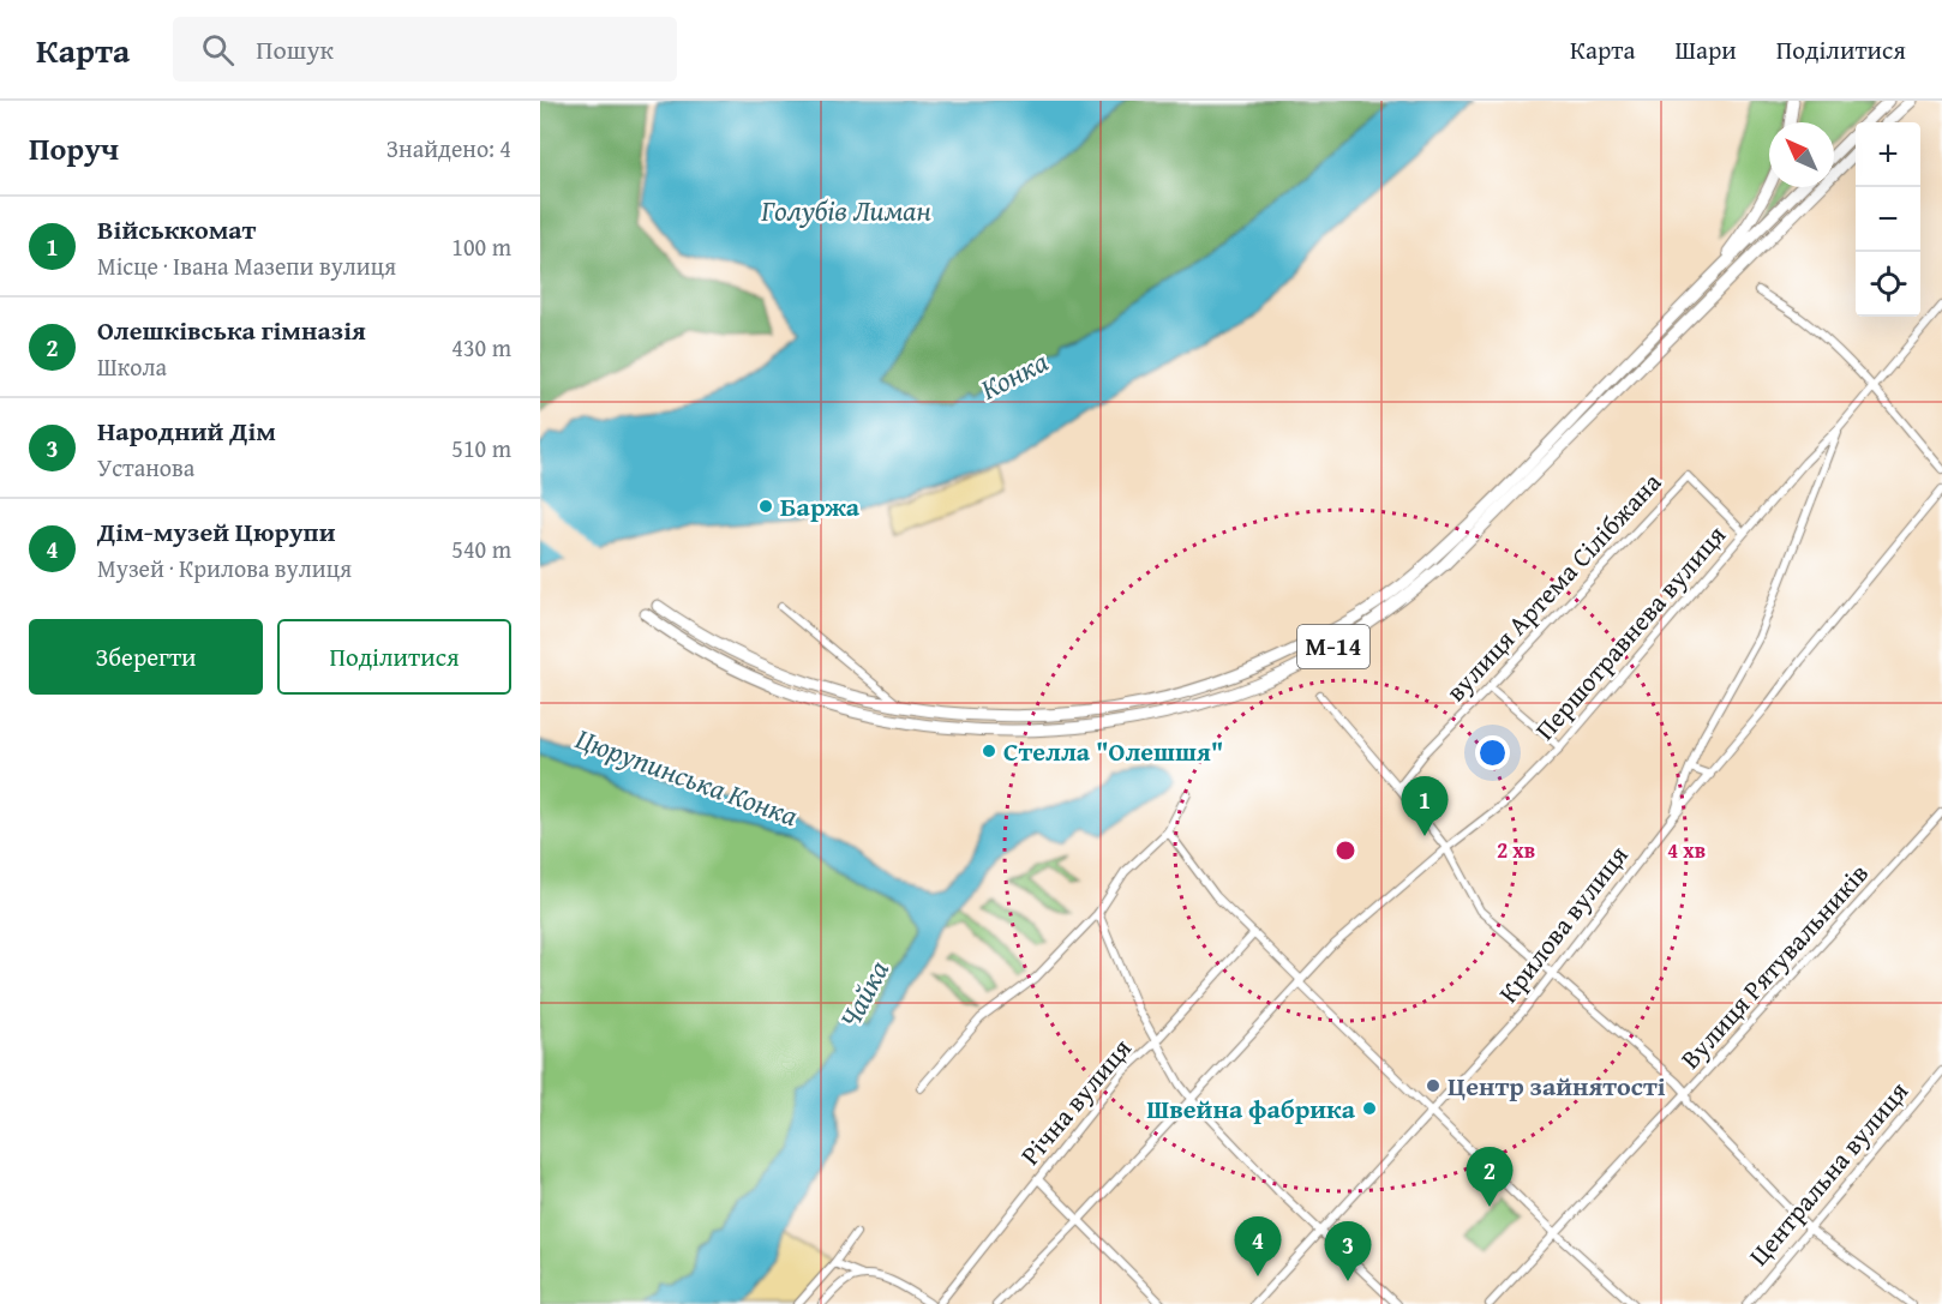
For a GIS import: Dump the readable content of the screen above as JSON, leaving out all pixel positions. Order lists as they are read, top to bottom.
{
  "streets": {
    "highway": ["М-14"],
    "street": [
      "вулиця Артема Сілібжана",
      "Першотравнева вулиця",
      "Крилова вулиця",
      "Вулиця Рятувальників",
      "Річна вулиця",
      "Центральна вулиця"
    ]
  },
  "crossings": [
    ["вулиця Артема Сілібжана", "Першотравнева вулиця"]
  ],
  "water": [
    "Голубів Лиман",
    "Конка",
    "Цюрупинська Конка",
    "Чайка"
  ],
  "places": [
    "Баржа",
    "Стелла \"Олешшя\"",
    "Центр зайнятості",
    "Швейна фабрика"
  ],
  "north": "top left",
  "page": {
    "header": "Карта",
    "search": "Пошук",
    "nav": ["Карта", "Шари", "Поділитися"],
    "heading": ["Поруч", "Знайдено: 4"],
    "map_buttons": ["+", "−"],
    "list": [
      {
        "mark": "1",
        "name": "Військкомат",
        "note": "Місце · Івана Мазепи вулиця",
        "value": "100 m"
      },
      {
        "mark": "2",
        "name": "Олешківська гімназія",
        "note": "Школа",
        "value": "430 m"
      },
      {
        "mark": "3",
        "name": "Народний Дім",
        "note": "Установа",
        "value": "510 m"
      },
      {
        "mark": "4",
        "name": "Дім-музей Цюрупи",
        "note": "Музей · Крилова вулиця",
        "value": "540 m"
      }
    ],
    "buttons": ["Зберегти", "Поділитися"],
    "pins": [
      "1",
      "2",
      "4",
      "3"
    ]
  },
  "rings": ["2 хв", "4 хв"]
}
